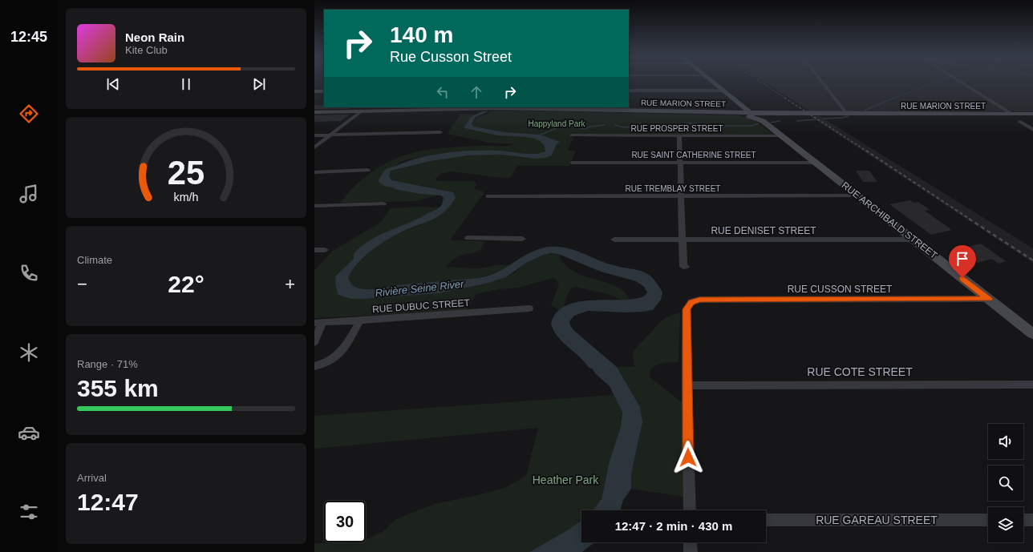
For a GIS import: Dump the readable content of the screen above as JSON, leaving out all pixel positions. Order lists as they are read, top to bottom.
{
  "streets": {
    "main road": ["RUE MARION STREET", "RUE ARCHIBALD STREET"],
    "street": [
      "RUE PROSPER STREET",
      "RUE SAINT CATHERINE STREET",
      "RUE TREMBLAY STREET",
      "RUE DENISET STREET",
      "RUE CUSSON STREET",
      "RUE DUBUC STREET",
      "RUE COTE STREET",
      "RUE GAREAU STREET"
    ]
  },
  "crossings": [
    ["RUE PROSPER STREET", "RUE ARCHIBALD STREET"],
    ["RUE SAINT CATHERINE STREET", "RUE ARCHIBALD STREET"],
    ["RUE TREMBLAY STREET", "RUE ARCHIBALD STREET"],
    ["RUE ARCHIBALD STREET", "RUE DENISET STREET"],
    ["RUE ARCHIBALD STREET", "RUE CUSSON STREET"],
    ["RUE CUSSON STREET", "RUE COTE STREET"]
  ],
  "water": ["Rivière Seine River"],
  "parks": ["Happyland Park", "Heather Park"],
  "page": {
    "tabs": "12:45",
    "turn": ["140 m", "Rue Cusson Street"],
    "song": ["Neon Rain", "Kite Club"],
    "tile": [
      "Climate",
      ["Range · 71%", "355 km"],
      ["Arrival", "12:47"]
    ],
    "heat": ["−", "22°", "+"],
    "limit": "30",
    "trip": "12:47 · 2 min · 430 m",
    "gauge": ["25", "km/h"]
  }
}
